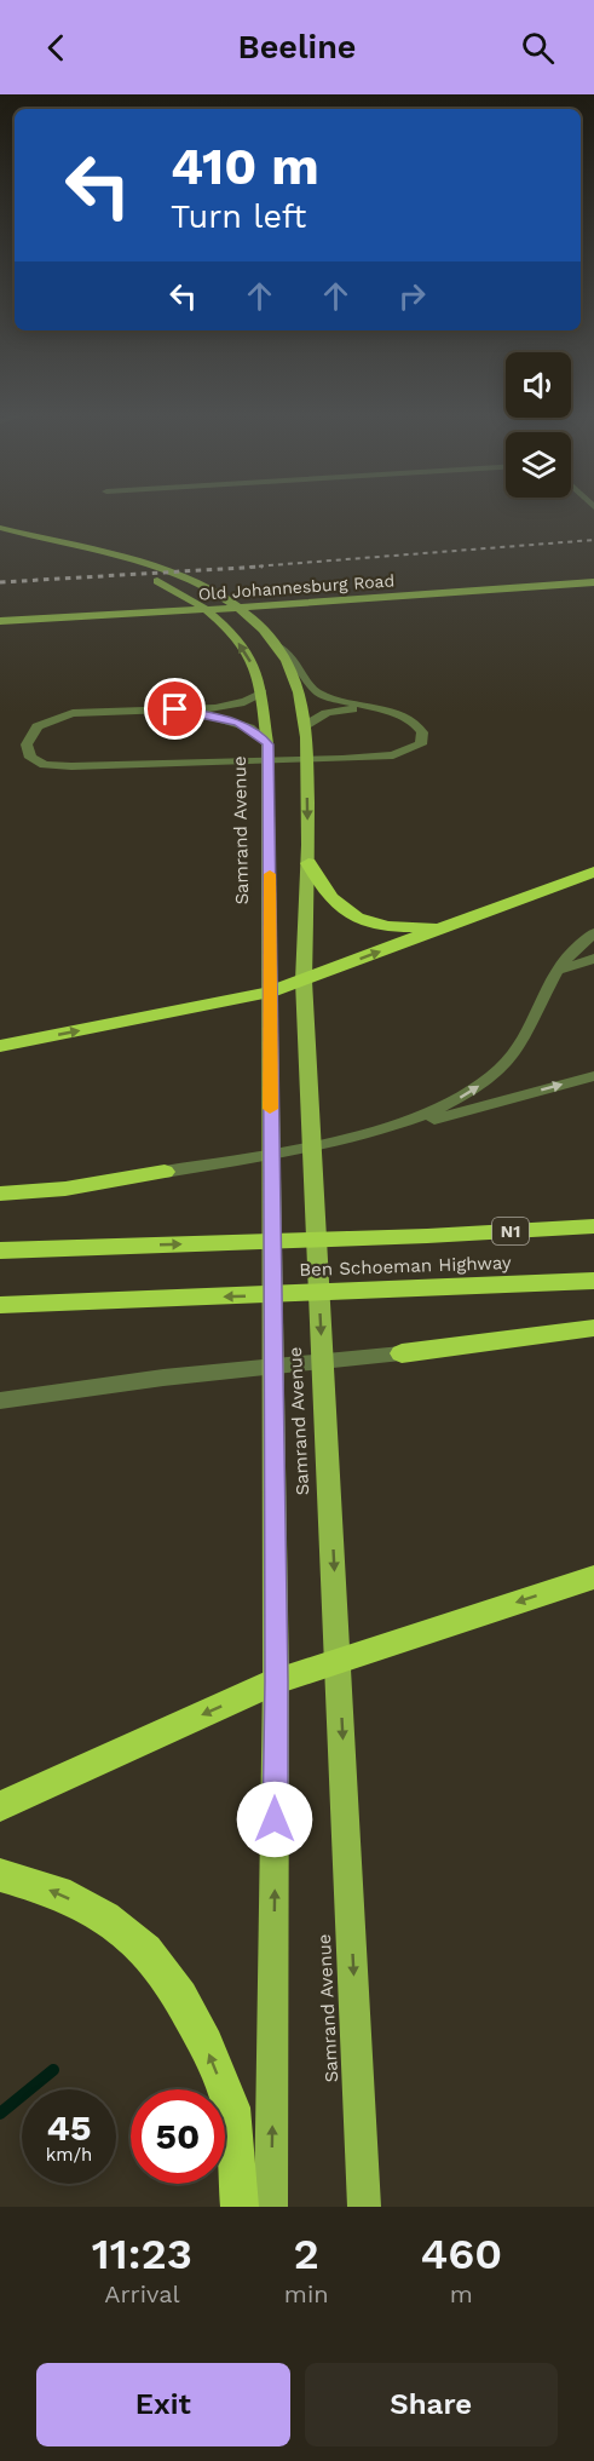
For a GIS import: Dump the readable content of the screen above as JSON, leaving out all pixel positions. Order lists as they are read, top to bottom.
{
  "streets": {
    "highway": ["N1", "Ben Schoeman Highway"],
    "main road": ["Old Johannesburg Road", "Samrand Avenue"]
  },
  "page": {
    "header": "Beeline",
    "turn": ["410 m", "Turn left"],
    "speed": "45 km/h",
    "limit": "50",
    "eta": [
      "11:23",
      "Arrival",
      "2",
      "min",
      "460",
      "m"
    ],
    "buttons": ["Exit", "Share"]
  }
}
